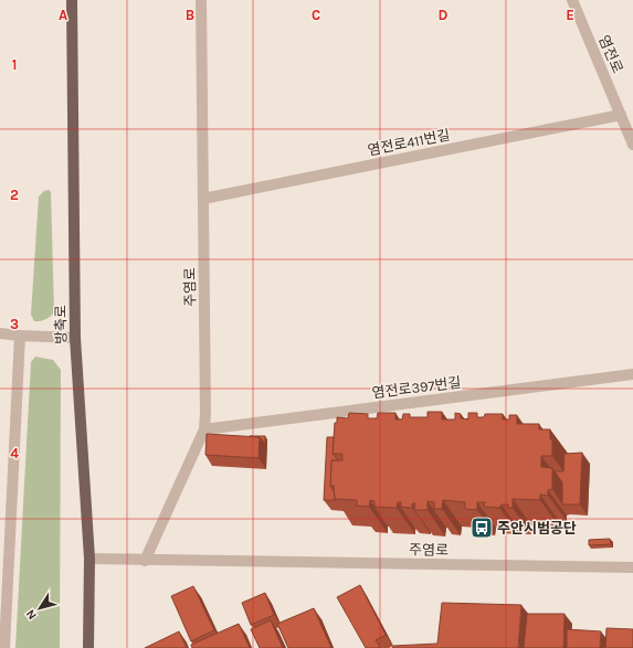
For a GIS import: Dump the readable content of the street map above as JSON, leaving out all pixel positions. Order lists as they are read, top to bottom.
{
  "streets": {
    "main road": ["방축로"],
    "street": [
      "염전로",
      "염전로411번길",
      "주염로",
      "염전로397번길"
    ]
  },
  "crossings": [
    ["염전로", "염전로411번길"],
    ["염전로411번길", "주염로"],
    ["주염로", "방축로"],
    ["주염로", "염전로397번길"]
  ],
  "places": {
    "bus stop": ["주안시범공단"]
  },
  "north": "bottom left",
  "grid": {
    "columns": [
      "A",
      "B",
      "C",
      "D",
      "E"
    ],
    "rows": [
      "1",
      "2",
      "3",
      "4"
    ]
  }
}
